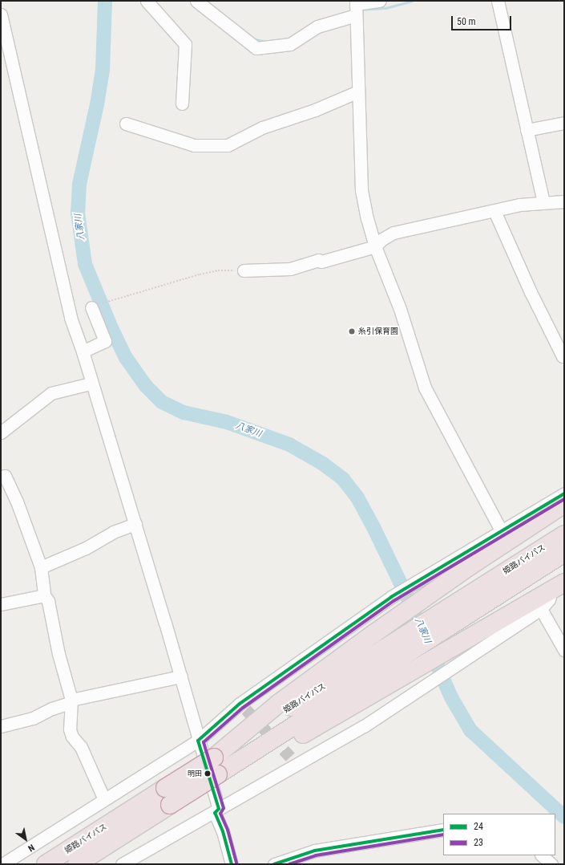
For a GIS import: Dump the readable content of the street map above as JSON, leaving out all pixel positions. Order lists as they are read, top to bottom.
{
  "streets": {
    "highway": ["姫路バイパス"]
  },
  "water": ["八家川"],
  "places": ["糸引保育園", "明田"],
  "lines": ["transit line 24", "transit line 23"],
  "legend": ["24", "23"],
  "scale_bar": "50 m",
  "north": "bottom right"
}
